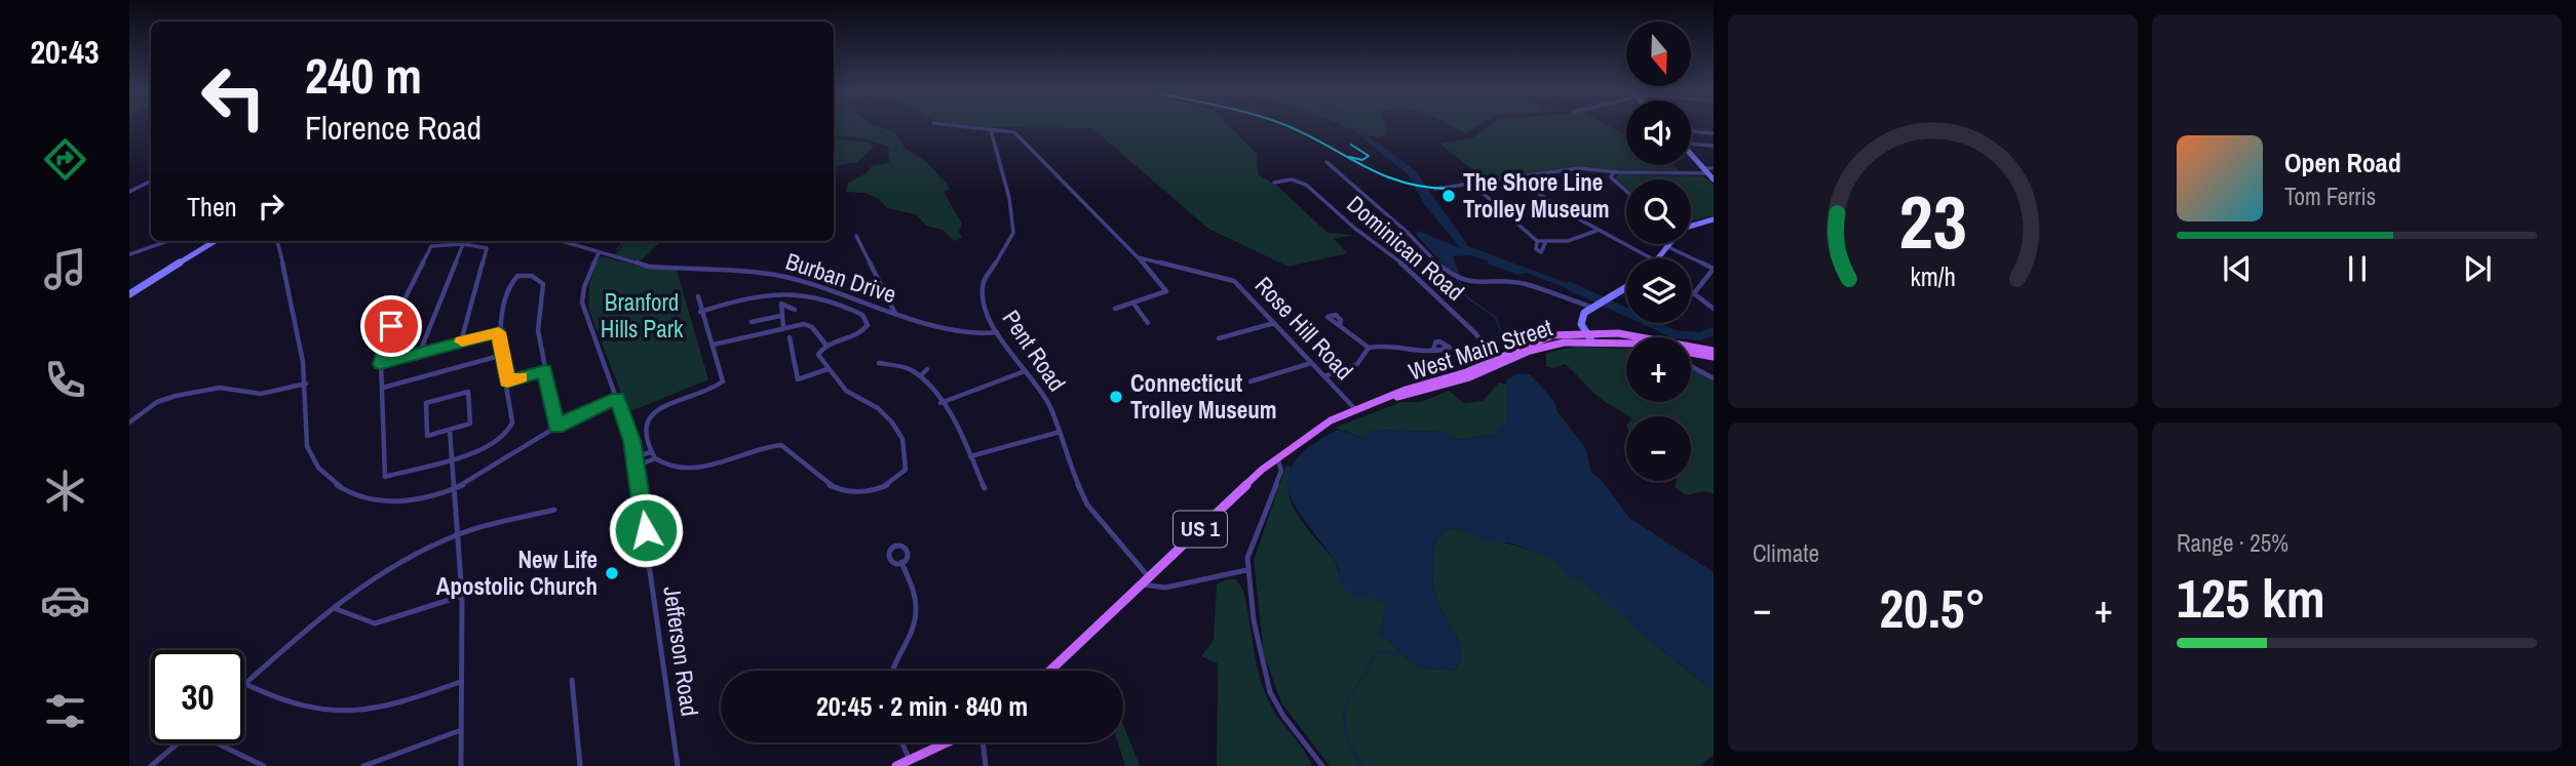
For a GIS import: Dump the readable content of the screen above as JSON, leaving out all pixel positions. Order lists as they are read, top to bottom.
{
  "streets": {
    "main road": ["West Main Street", "US 1"],
    "street": [
      "Dominican Road",
      "Burban Drive",
      "Rose Hill Road",
      "Pent Road",
      "Jefferson Road"
    ]
  },
  "crossings": [
    ["Dominican Road", "West Main Street"],
    ["Burban Drive", "Pent Road"],
    ["Burban Drive", "Jefferson Road"],
    ["Rose Hill Road", "West Main Street"],
    ["West Main Street", "Pent Road"],
    ["West Main Street", "US 1"]
  ],
  "parks": ["Branford Hills Park"],
  "places": ["The Shore Line Trolley Museum", "Connecticut Trolley Museum", "New Life Apostolic Church"],
  "north": "bottom",
  "page": {
    "tabs": "20:43",
    "map_buttons": ["+", "−"],
    "turn": ["240 m", "Florence Road"],
    "song": ["Open Road", "Tom Ferris"],
    "then": "Then",
    "tile": [
      "Climate",
      ["Range · 25%", "125 km"]
    ],
    "heat": ["−", "20.5°", "+"],
    "limit": "30",
    "trip": "20:45 · 2 min · 840 m",
    "gauge": ["23", "km/h"]
  }
}
